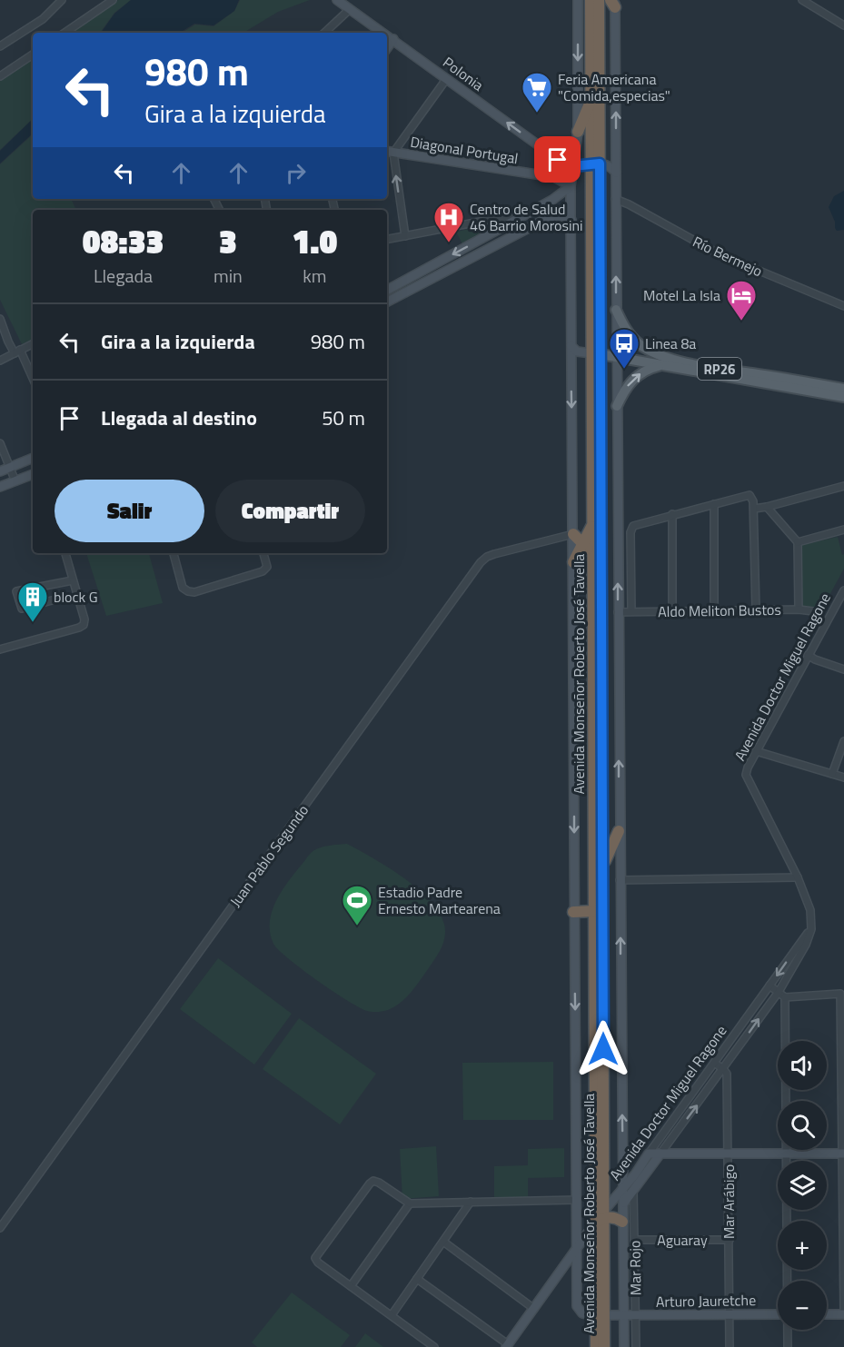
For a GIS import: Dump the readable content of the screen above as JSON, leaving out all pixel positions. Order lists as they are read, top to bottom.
{
  "streets": {
    "highway": ["Avenida Monseñor Roberto José Tavella"],
    "main road": [
      "Polonia",
      "Diagonal Portugal",
      "RP26",
      "Avenida Doctor Miguel Ragone",
      "Arturo Jauretche"
    ],
    "street": [
      "Río Bermejo",
      "Aldo Meliton Bustos",
      "Juan Pablo Segundo",
      "Mar Arábigo",
      "Aguaray",
      "Mar Rojo"
    ]
  },
  "crossings": [
    ["RP26", "Avenida Monseñor Roberto José Tavella"],
    ["Avenida Monseñor Roberto José Tavella", "Avenida Doctor Miguel Ragone"],
    ["Avenida Monseñor Roberto José Tavella", "Arturo Jauretche"],
    ["Avenida Doctor Miguel Ragone", "Mar Arábigo"],
    ["Avenida Doctor Miguel Ragone", "Mar Rojo"],
    ["Mar Arábigo", "Aguaray"],
    ["Mar Arábigo", "Arturo Jauretche"],
    ["Aguaray", "Mar Rojo"],
    ["Mar Rojo", "Arturo Jauretche"]
  ],
  "one_way": ["Polonia"],
  "places": {
    "supermarket": ["Feria Americana \"Comida,especias\""],
    "hospital": ["Centro de Salud 46 Barrio Morosini"],
    "hotel": ["Motel La Isla"],
    "bus stop": ["Linea 8a"],
    "building": ["block G"],
    "sports": ["Estadio Padre Ernesto Martearena"]
  },
  "page": {
    "turn": ["980 m", "Gira a la izquierda"],
    "eta": [
      "08:33",
      "Llegada",
      "3",
      "min",
      "1.0",
      "km"
    ],
    "list": [
      {
        "name": "Gira a la izquierda",
        "value": "980 m"
      },
      {
        "name": "Llegada al destino",
        "value": "50 m"
      }
    ],
    "buttons": ["Salir", "Compartir"],
    "map_buttons": ["+", "−"]
  }
}
